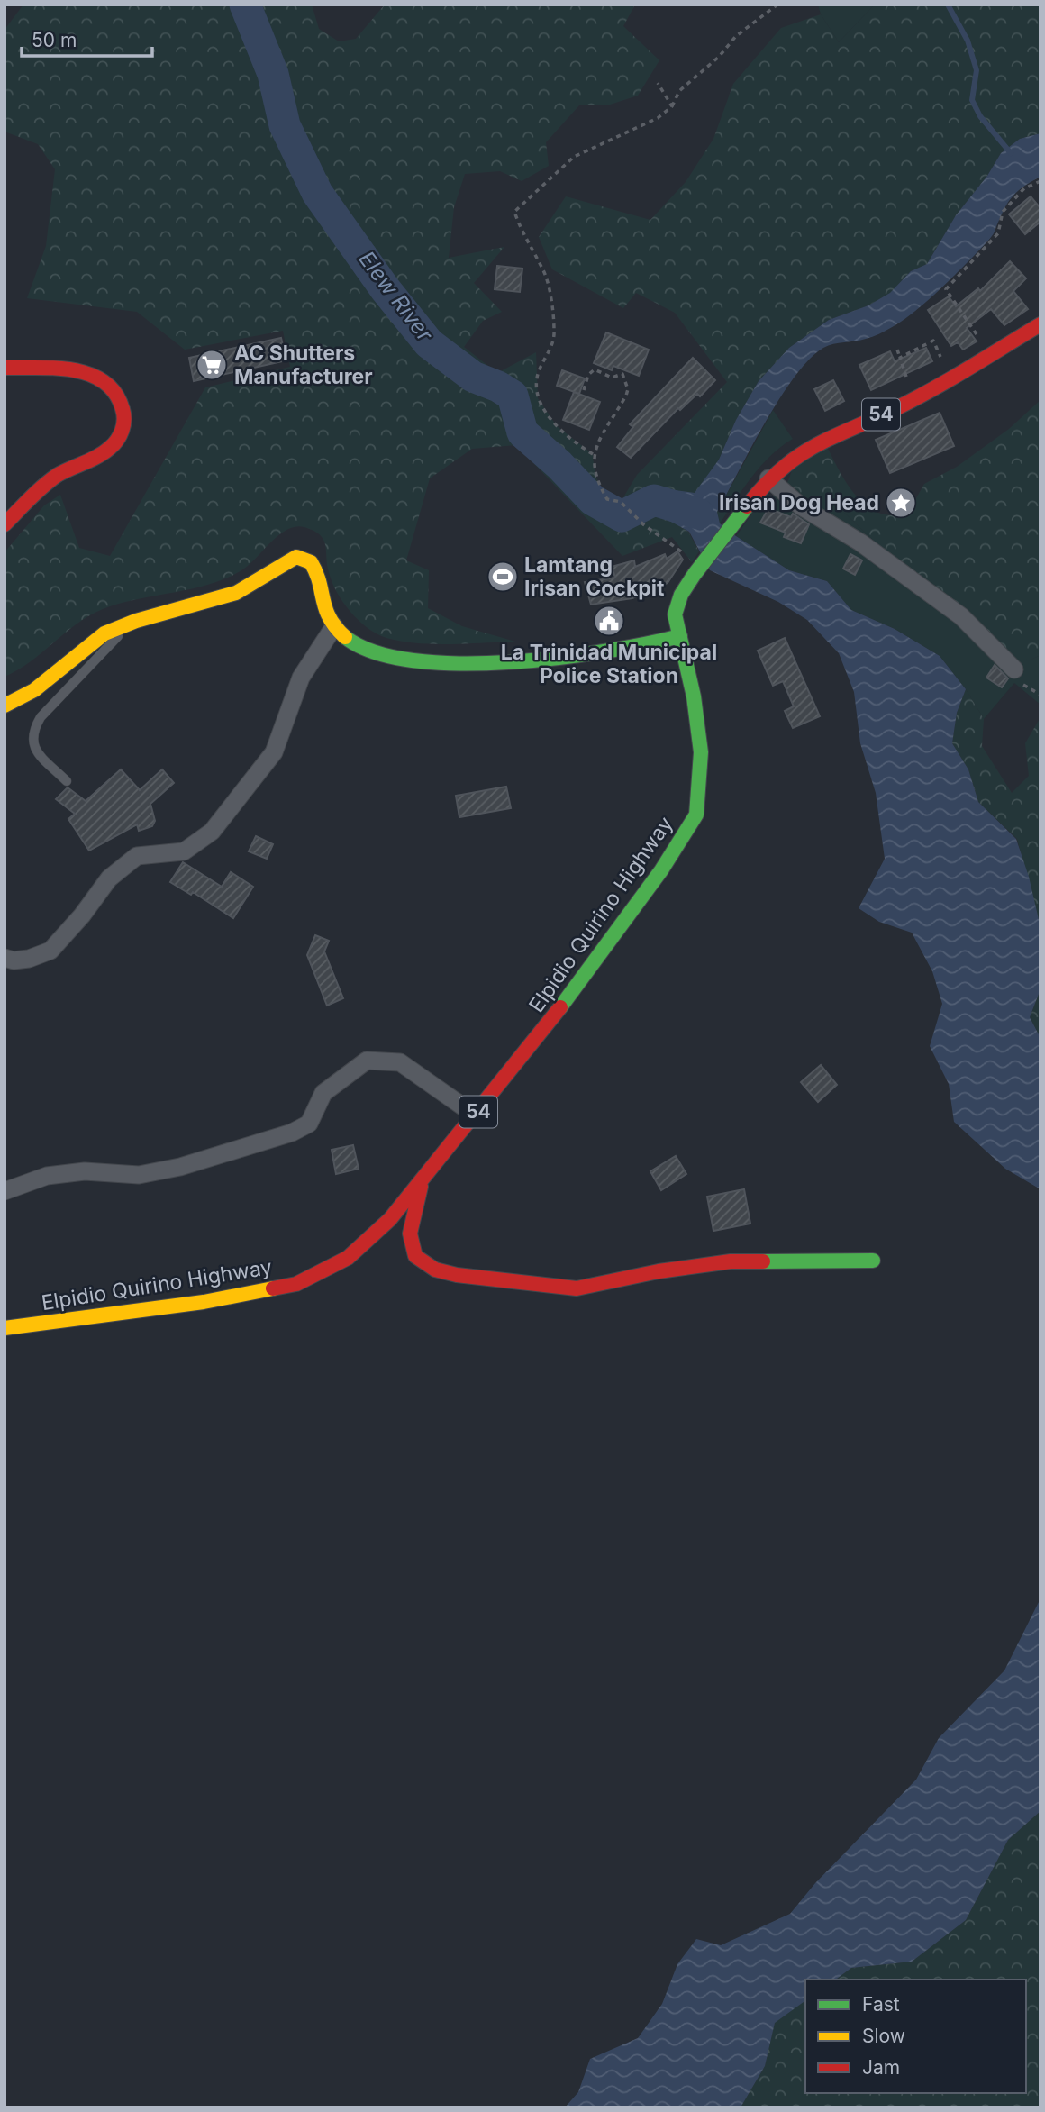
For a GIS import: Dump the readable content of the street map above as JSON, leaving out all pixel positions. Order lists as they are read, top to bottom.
{
  "streets": {
    "main road": ["54", "Elpidio Quirino Highway"]
  },
  "water": ["Elew River"],
  "places": {
    "supermarket": ["AC Shutters Manufacturer"],
    "place": ["Irisan Dog Head"],
    "sports": ["Lamtang Irisan Cockpit"],
    "public building": ["La Trinidad Municipal Police Station"]
  },
  "legend": ["Fast", "Slow", "Jam"],
  "scale_bar": "50 m"
}
